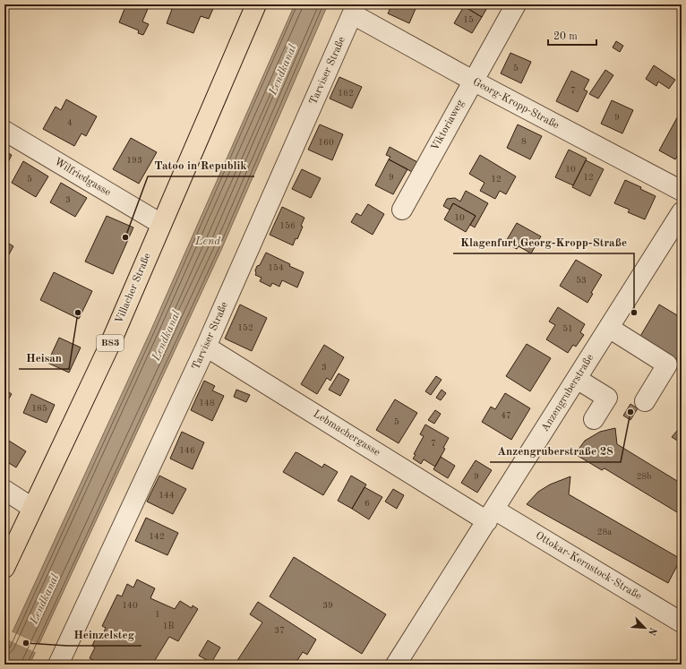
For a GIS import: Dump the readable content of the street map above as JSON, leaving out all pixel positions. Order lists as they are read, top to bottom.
{
  "streets": {
    "main road": ["Villacher Straße", "B83"],
    "street": [
      "Tarviser Straße",
      "Georg-Kropp-Straße",
      "Viktoriaweg",
      "Wilfriedgasse",
      "Anzengruberstraße",
      "Lebmachergasse",
      "Ottokar-Kernstock-Straße"
    ]
  },
  "crossings": [
    ["Tarviser Straße", "Georg-Kropp-Straße"],
    ["Tarviser Straße", "Lebmachergasse"],
    ["Georg-Kropp-Straße", "Viktoriaweg"],
    ["Wilfriedgasse", "Villacher Straße"],
    ["Anzengruberstraße", "Lebmachergasse"],
    ["Anzengruberstraße", "Ottokar-Kernstock-Straße"],
    ["Lebmachergasse", "Ottokar-Kernstock-Straße"]
  ],
  "water": ["Lendkanal", "Lend"],
  "places": [
    "Tatoo in Republik",
    "Heisan",
    "Klagenfurt Georg-Kropp-Straße",
    "Anzengruberstraße 28",
    "Heinzelsteg"
  ],
  "house_numbers": [
    "15",
    "5",
    "7",
    "162",
    "9",
    "4",
    "8",
    "160",
    "193",
    "10",
    "9",
    "12",
    "5",
    "12",
    "3",
    "10",
    "156",
    "154",
    "53",
    "152",
    "51",
    "3",
    "148",
    "185",
    "47",
    "5",
    "7",
    "146",
    "9",
    "28b",
    "144",
    "6",
    "28a",
    "142",
    "140",
    "39",
    "1",
    "1B",
    "37"
  ],
  "scale_bar": "20 m",
  "north": "bottom right"
}
